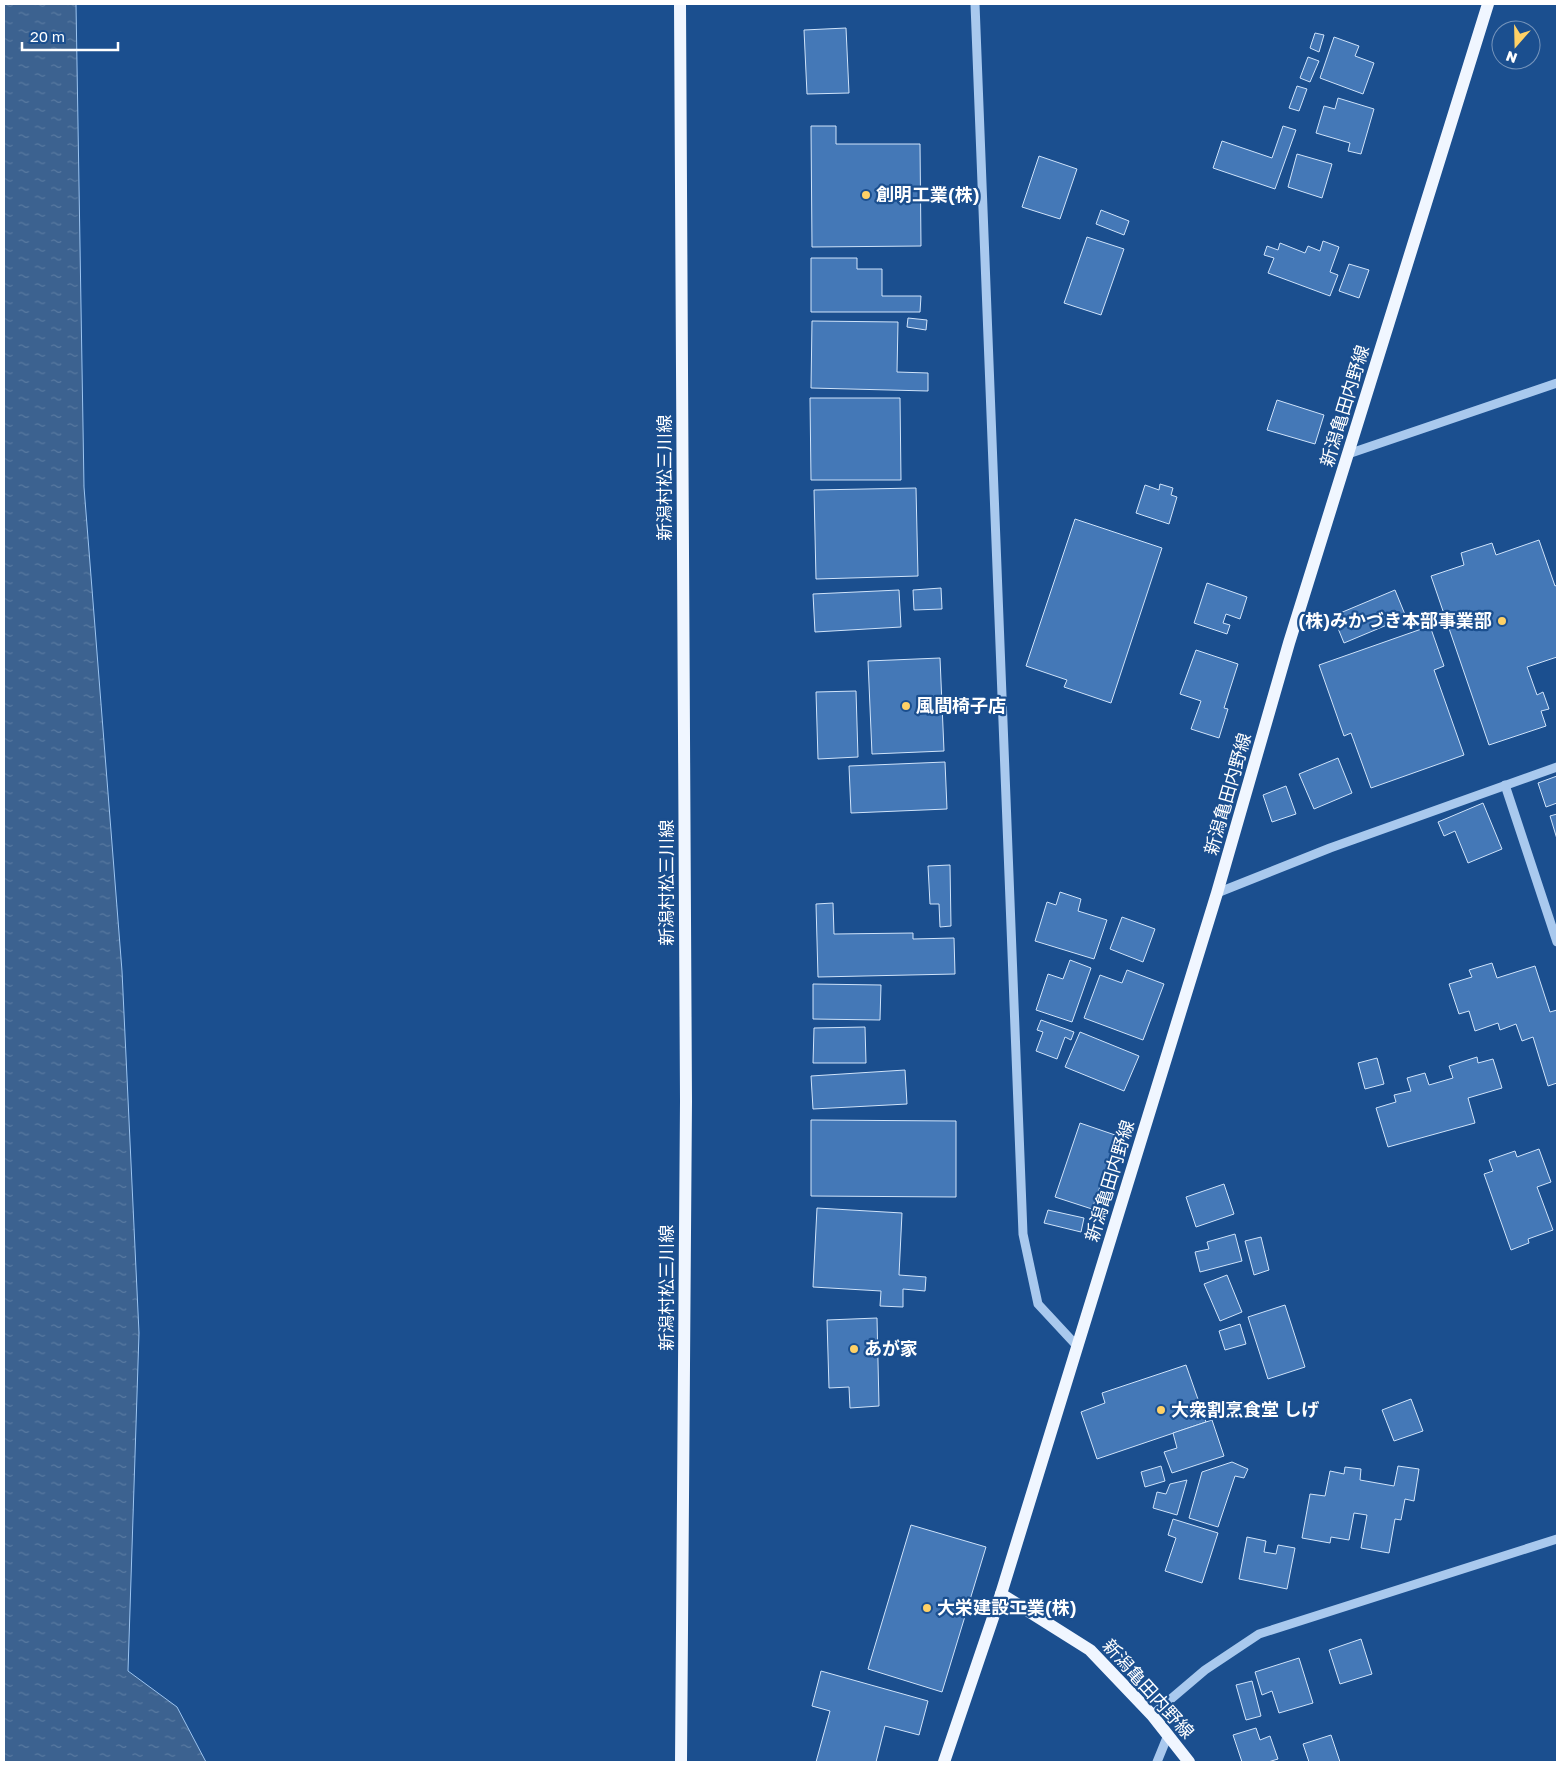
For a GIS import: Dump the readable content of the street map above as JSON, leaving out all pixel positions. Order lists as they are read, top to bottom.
{
  "streets": {
    "main road": ["新潟亀田内野線", "新潟村松三川線"]
  },
  "places": [
    "創明工業(株)",
    "(株)みかづき本部事業部",
    "風間椅子店",
    "あが家",
    "大衆割烹食堂 しげ",
    "大栄建設工業(株)"
  ],
  "scale_bar": "20 m",
  "north": "bottom"
}
